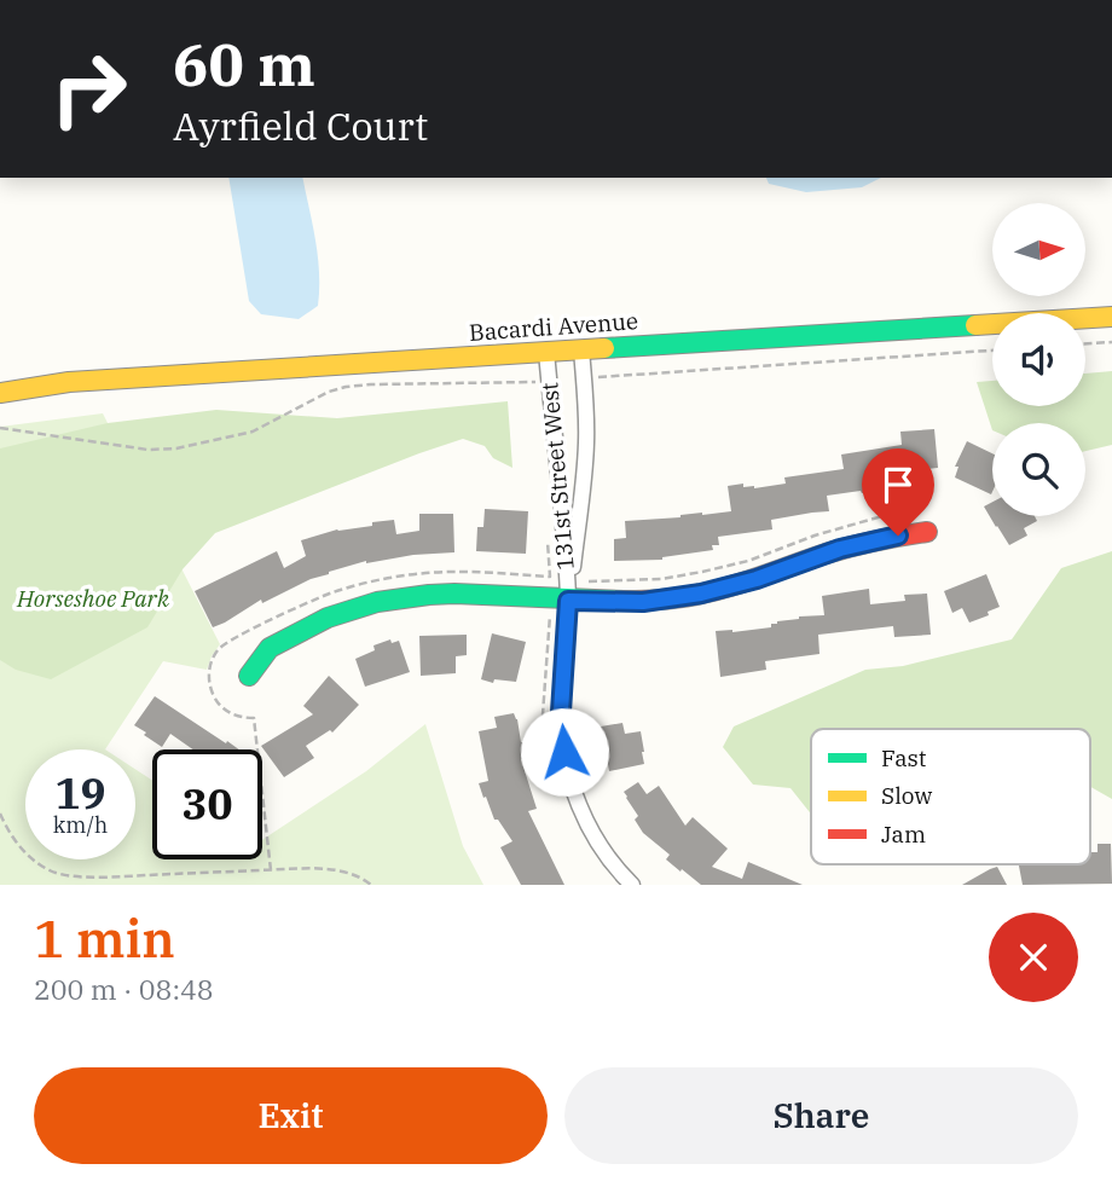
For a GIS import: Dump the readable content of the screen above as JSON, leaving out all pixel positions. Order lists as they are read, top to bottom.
{
  "streets": {
    "street": ["Bacardi Avenue", "131st Street West"]
  },
  "crossings": [
    ["Bacardi Avenue", "131st Street West"]
  ],
  "parks": ["Horseshoe Park"],
  "legend": ["Fast", "Slow", "Jam"],
  "north": "right",
  "page": {
    "turn": ["60 m", "Ayrfield Court"],
    "speed": "19 km/h",
    "limit": "30",
    "heading": ["1 min", "200 m · 08:48"],
    "buttons": ["Exit", "Share"]
  }
}
